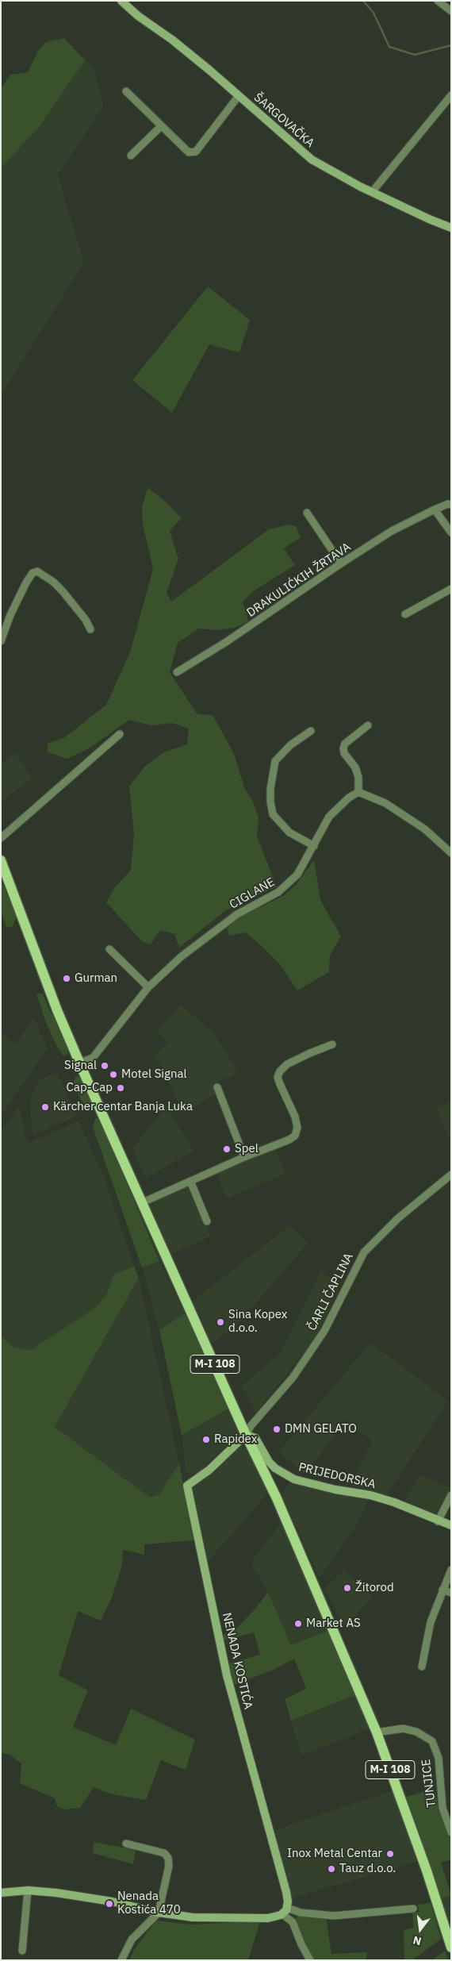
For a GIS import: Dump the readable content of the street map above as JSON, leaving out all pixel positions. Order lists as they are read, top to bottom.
{
  "streets": {
    "main road": ["M-I 108"],
    "street": [
      "ŠARGOVAČKA",
      "DRAKULIĆKIH ŽRTAVA",
      "CIGLANE",
      "ČARLI ČAPLINA",
      "PRIJEDORSKA",
      "NENADA KOSTIĆA",
      "TUNJICE"
    ]
  },
  "crossings": [
    ["CIGLANE", "M-I 108"],
    ["ČARLI ČAPLINA", "M-I 108"],
    ["ČARLI ČAPLINA", "PRIJEDORSKA"],
    ["ČARLI ČAPLINA", "NENADA KOSTIĆA"],
    ["M-I 108", "PRIJEDORSKA"],
    ["M-I 108", "NENADA KOSTIĆA"],
    ["M-I 108", "TUNJICE"],
    ["PRIJEDORSKA", "NENADA KOSTIĆA"]
  ],
  "places": [
    "Gurman",
    "Signal",
    "Motel Signal",
    "Cap-Cap",
    "Kärcher centar Banja Luka",
    "Spel",
    "Sina Kopex d.o.o.",
    "DMN GELATO",
    "Rapidex",
    "Žitorod",
    "Market AS",
    "Inox Metal Centar",
    "Tauz d.o.o.",
    "Nenada Kostića 470"
  ],
  "north": "bottom"
}
